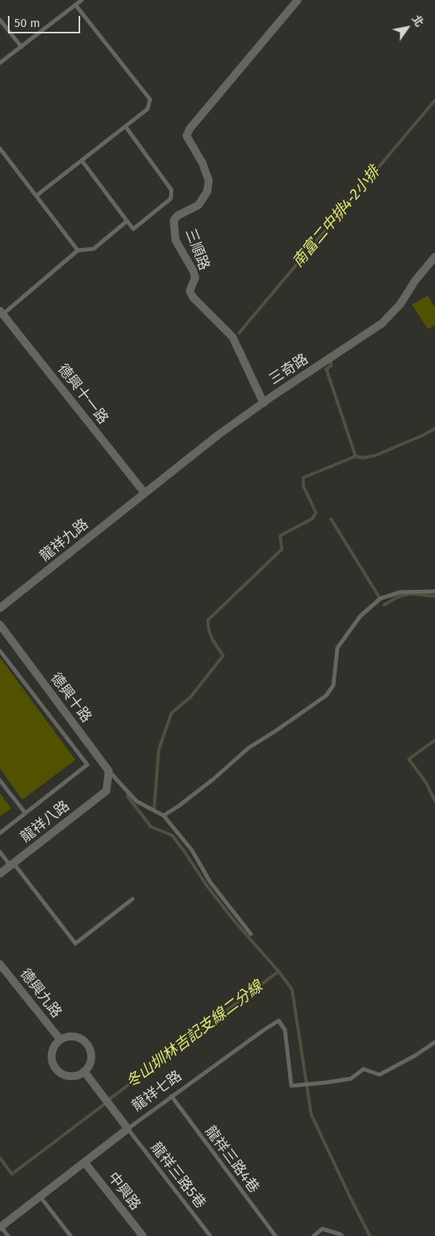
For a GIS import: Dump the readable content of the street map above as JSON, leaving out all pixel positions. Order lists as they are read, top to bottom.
{
  "streets": {
    "street": [
      "三順路",
      "三奇路",
      "德興十一路",
      "龍祥九路",
      "德興十路",
      "龍祥八路",
      "德興九路",
      "龍祥七路",
      "中興路"
    ],
    "lane": ["龍祥三路4巷", "龍祥三路5巷"]
  },
  "crossings": [
    ["三順路", "三奇路"],
    ["三奇路", "德興十一路"],
    ["三奇路", "龍祥九路"],
    ["德興十一路", "龍祥九路"],
    ["德興十路", "龍祥八路"],
    ["龍祥七路", "龍祥三路4巷"],
    ["龍祥七路", "龍祥三路5巷"],
    ["龍祥七路", "中興路"]
  ],
  "water": ["南富二中排4-2小排", "冬山圳林吉記支線二分線"],
  "scale_bar": "50 m",
  "north": "top right"
}
